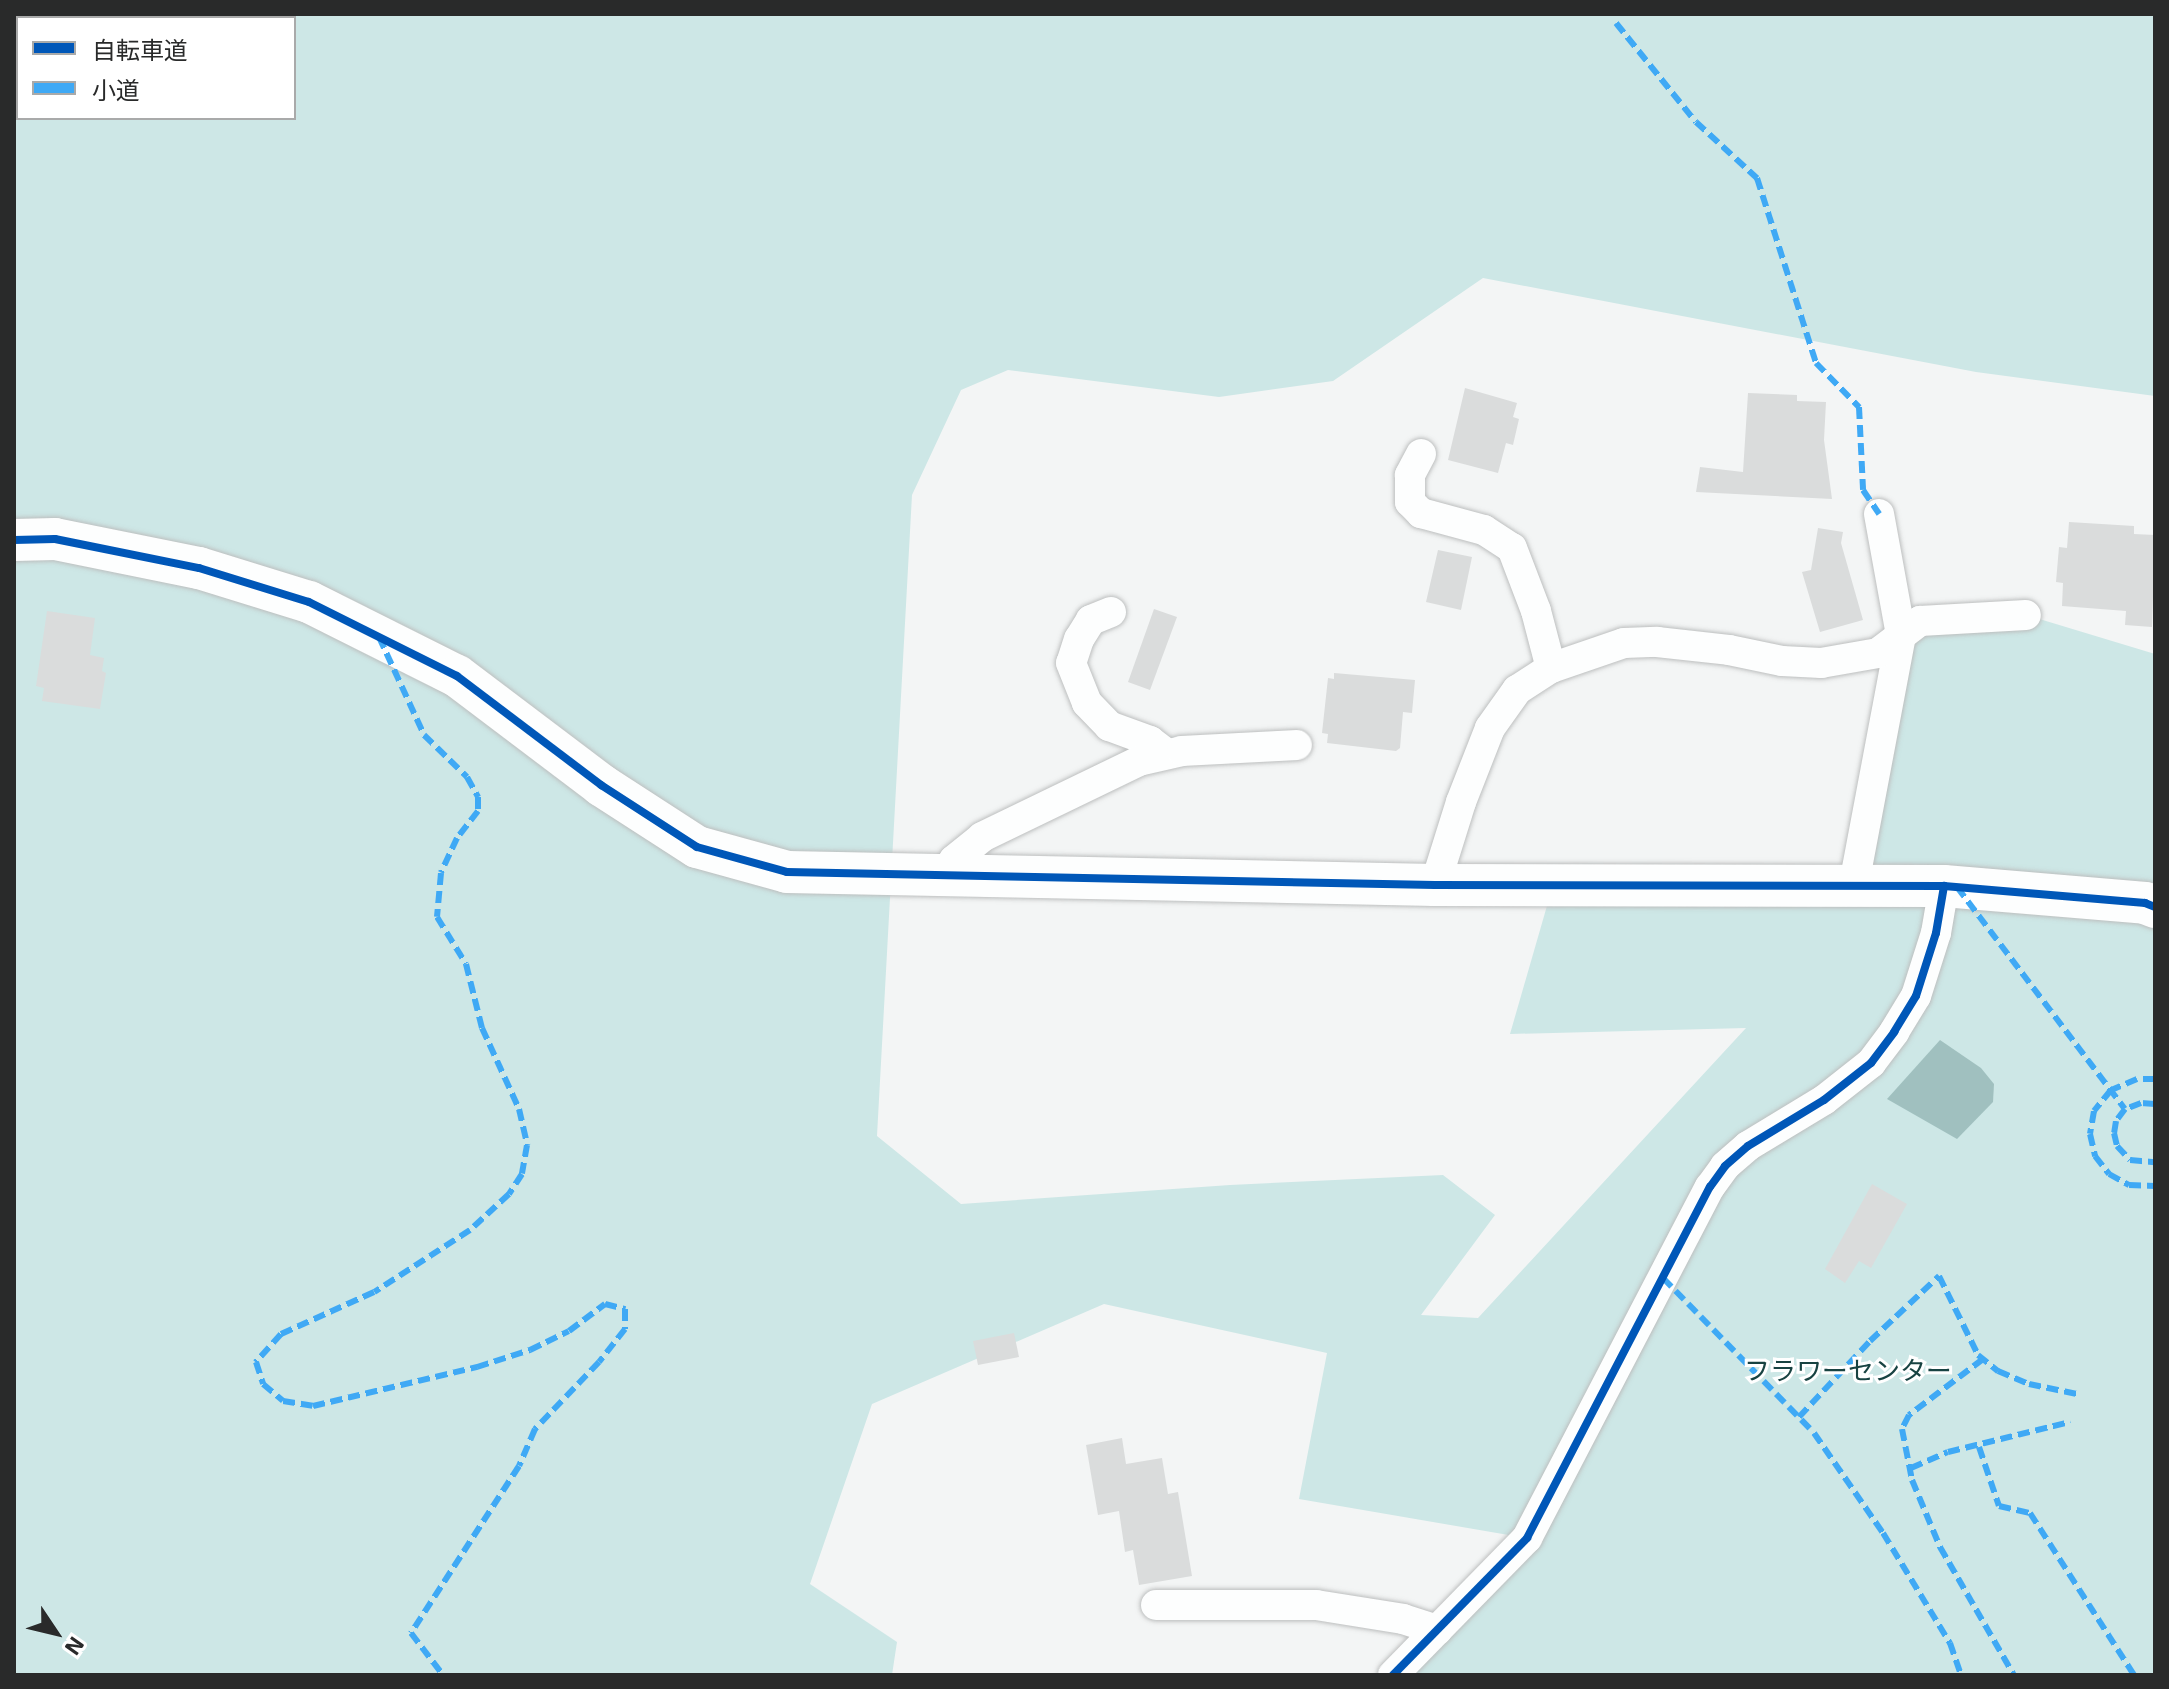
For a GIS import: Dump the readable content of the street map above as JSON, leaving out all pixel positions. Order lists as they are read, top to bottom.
{
  "parks": ["フラワーセンター"],
  "legend": ["自転車道", "小道"],
  "north": "bottom right"
}
